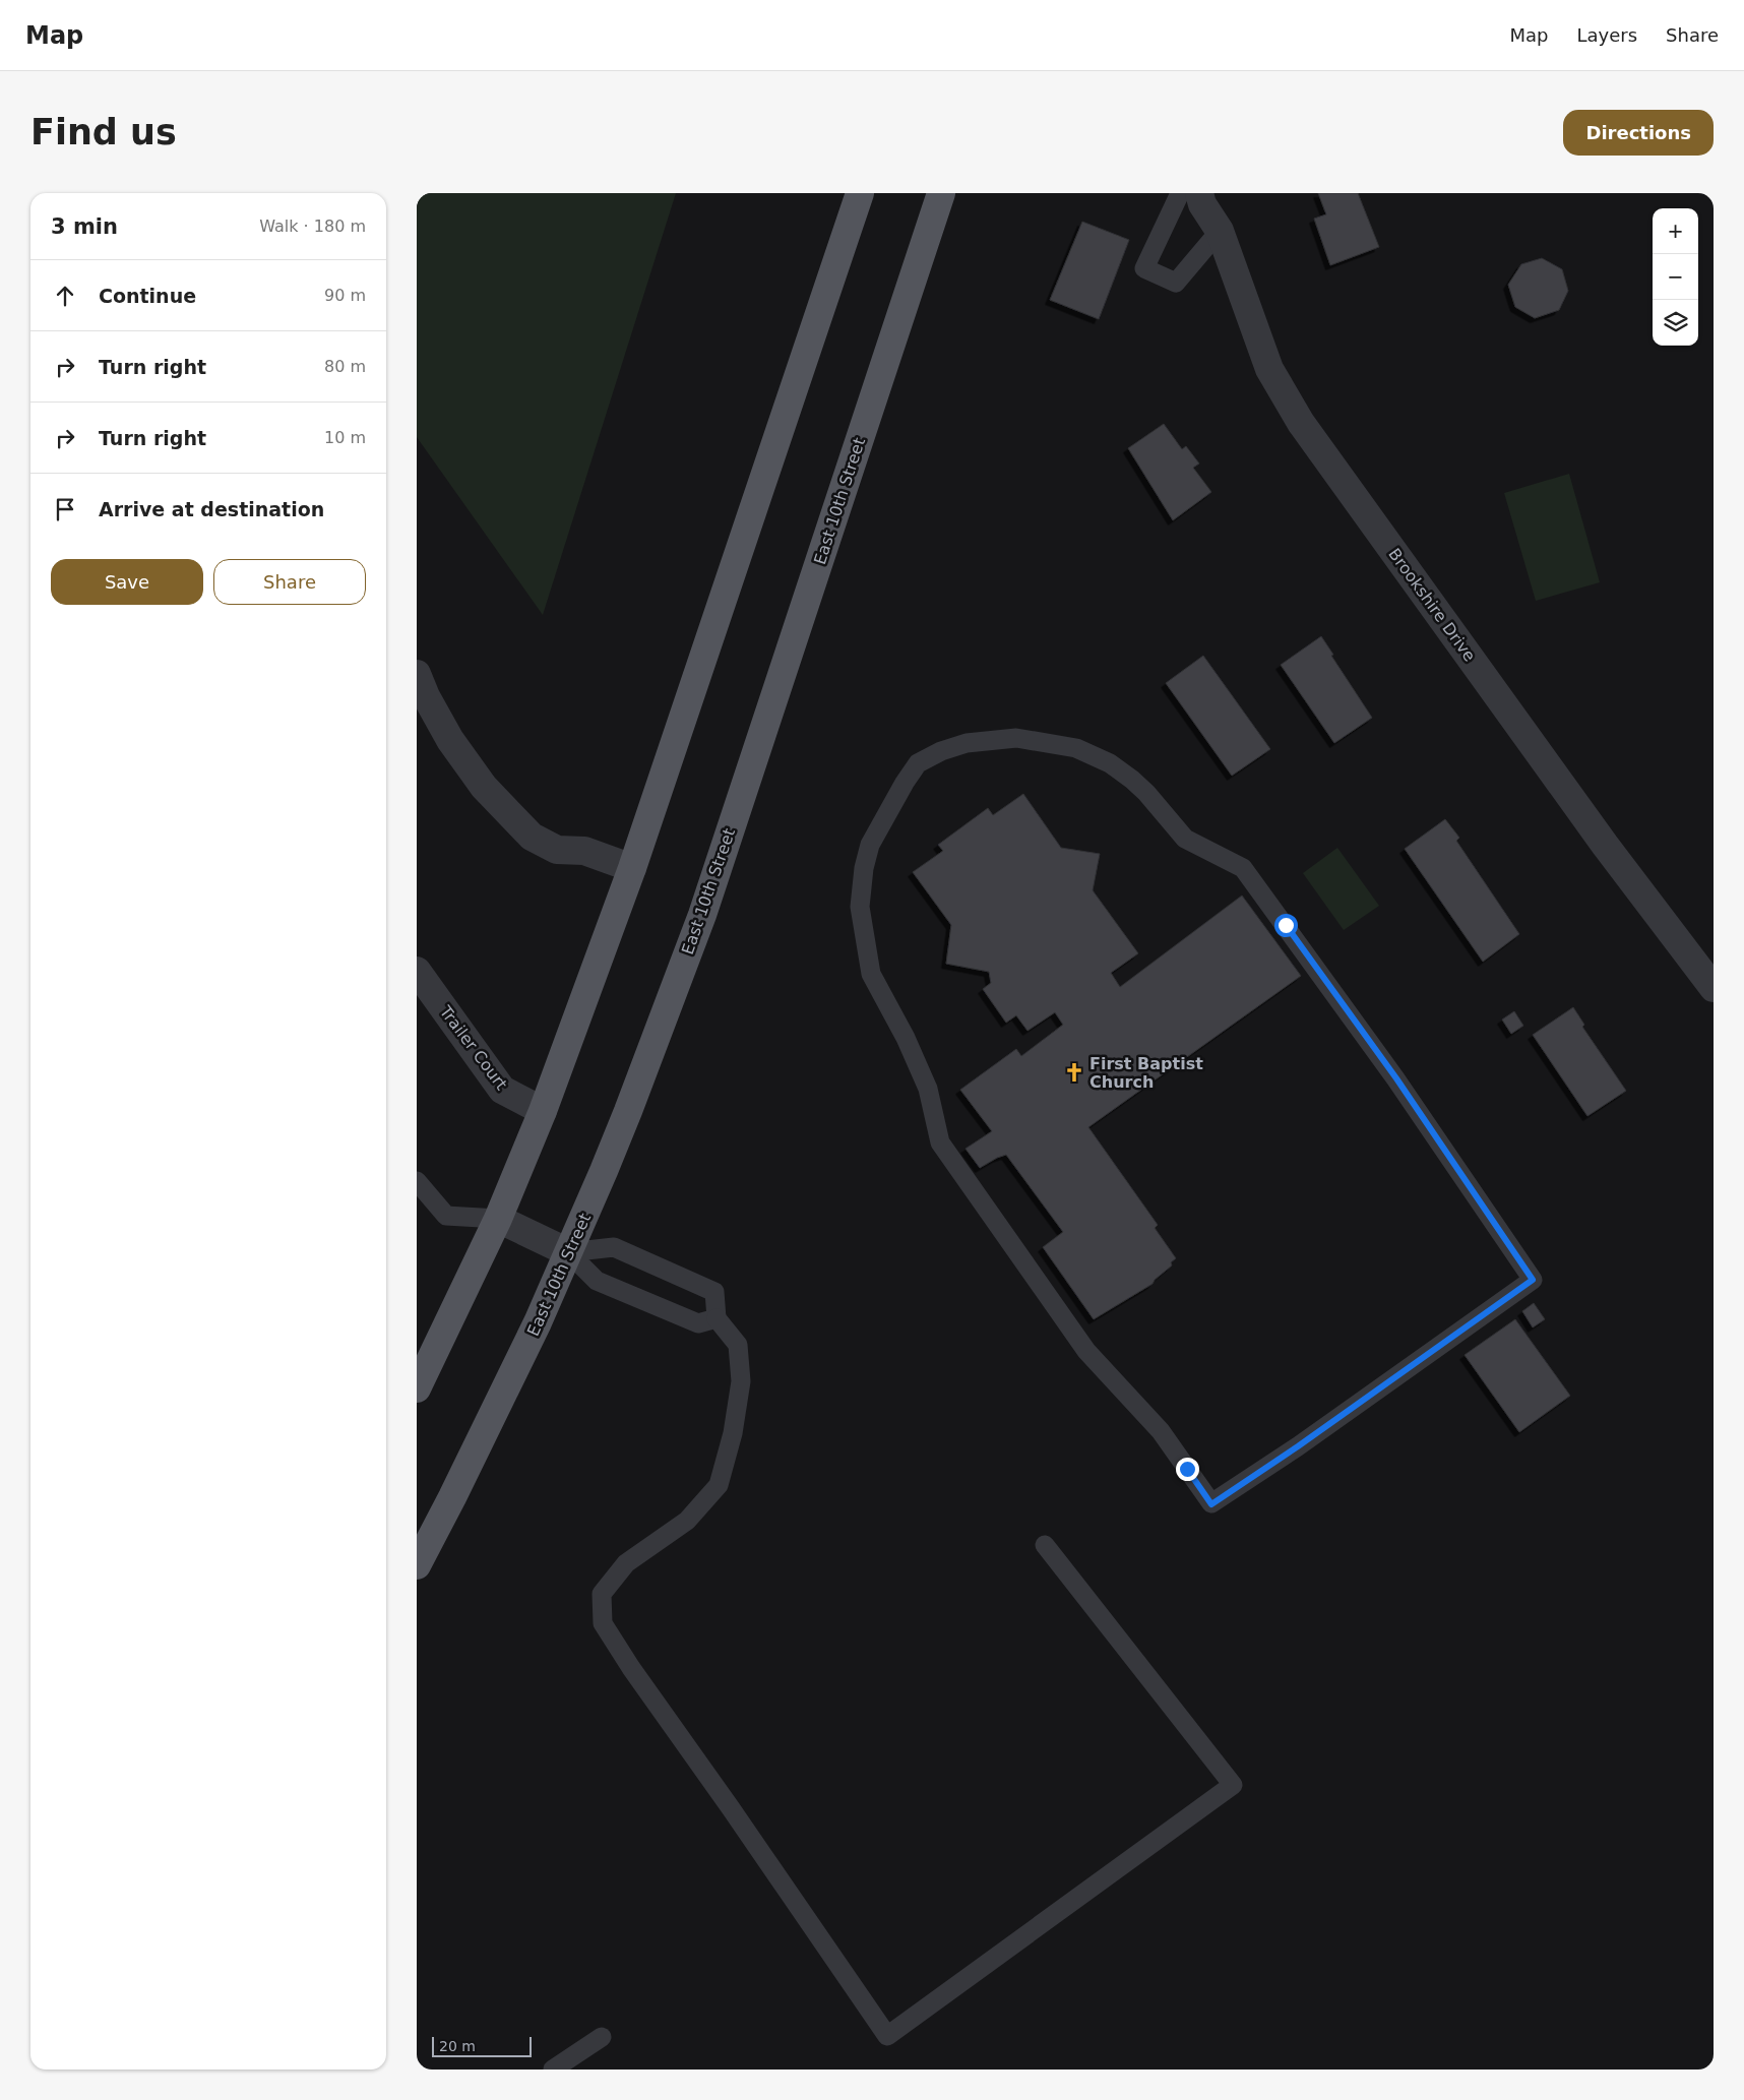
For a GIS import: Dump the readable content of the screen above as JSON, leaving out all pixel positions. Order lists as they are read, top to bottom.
{
  "streets": {
    "main road": ["East 10th Street"],
    "street": ["Brookshire Drive", "Trailer Court"]
  },
  "places": {
    "church": ["First Baptist Church"]
  },
  "scale_bar": "20 m",
  "page": {
    "header": "Map",
    "nav": ["Map", "Layers", "Share"],
    "buttons": [
      "Directions",
      ["Save", "Share"]
    ],
    "title": "Find us",
    "heading": ["3 min", "Walk · 180 m"],
    "map_buttons": ["+", "−"],
    "list": [
      ["Continue", "90 m"],
      ["Turn right", "80 m"],
      ["Turn right", "10 m"],
      "Arrive at destination"
    ],
    "scale": "20 m"
  }
}
